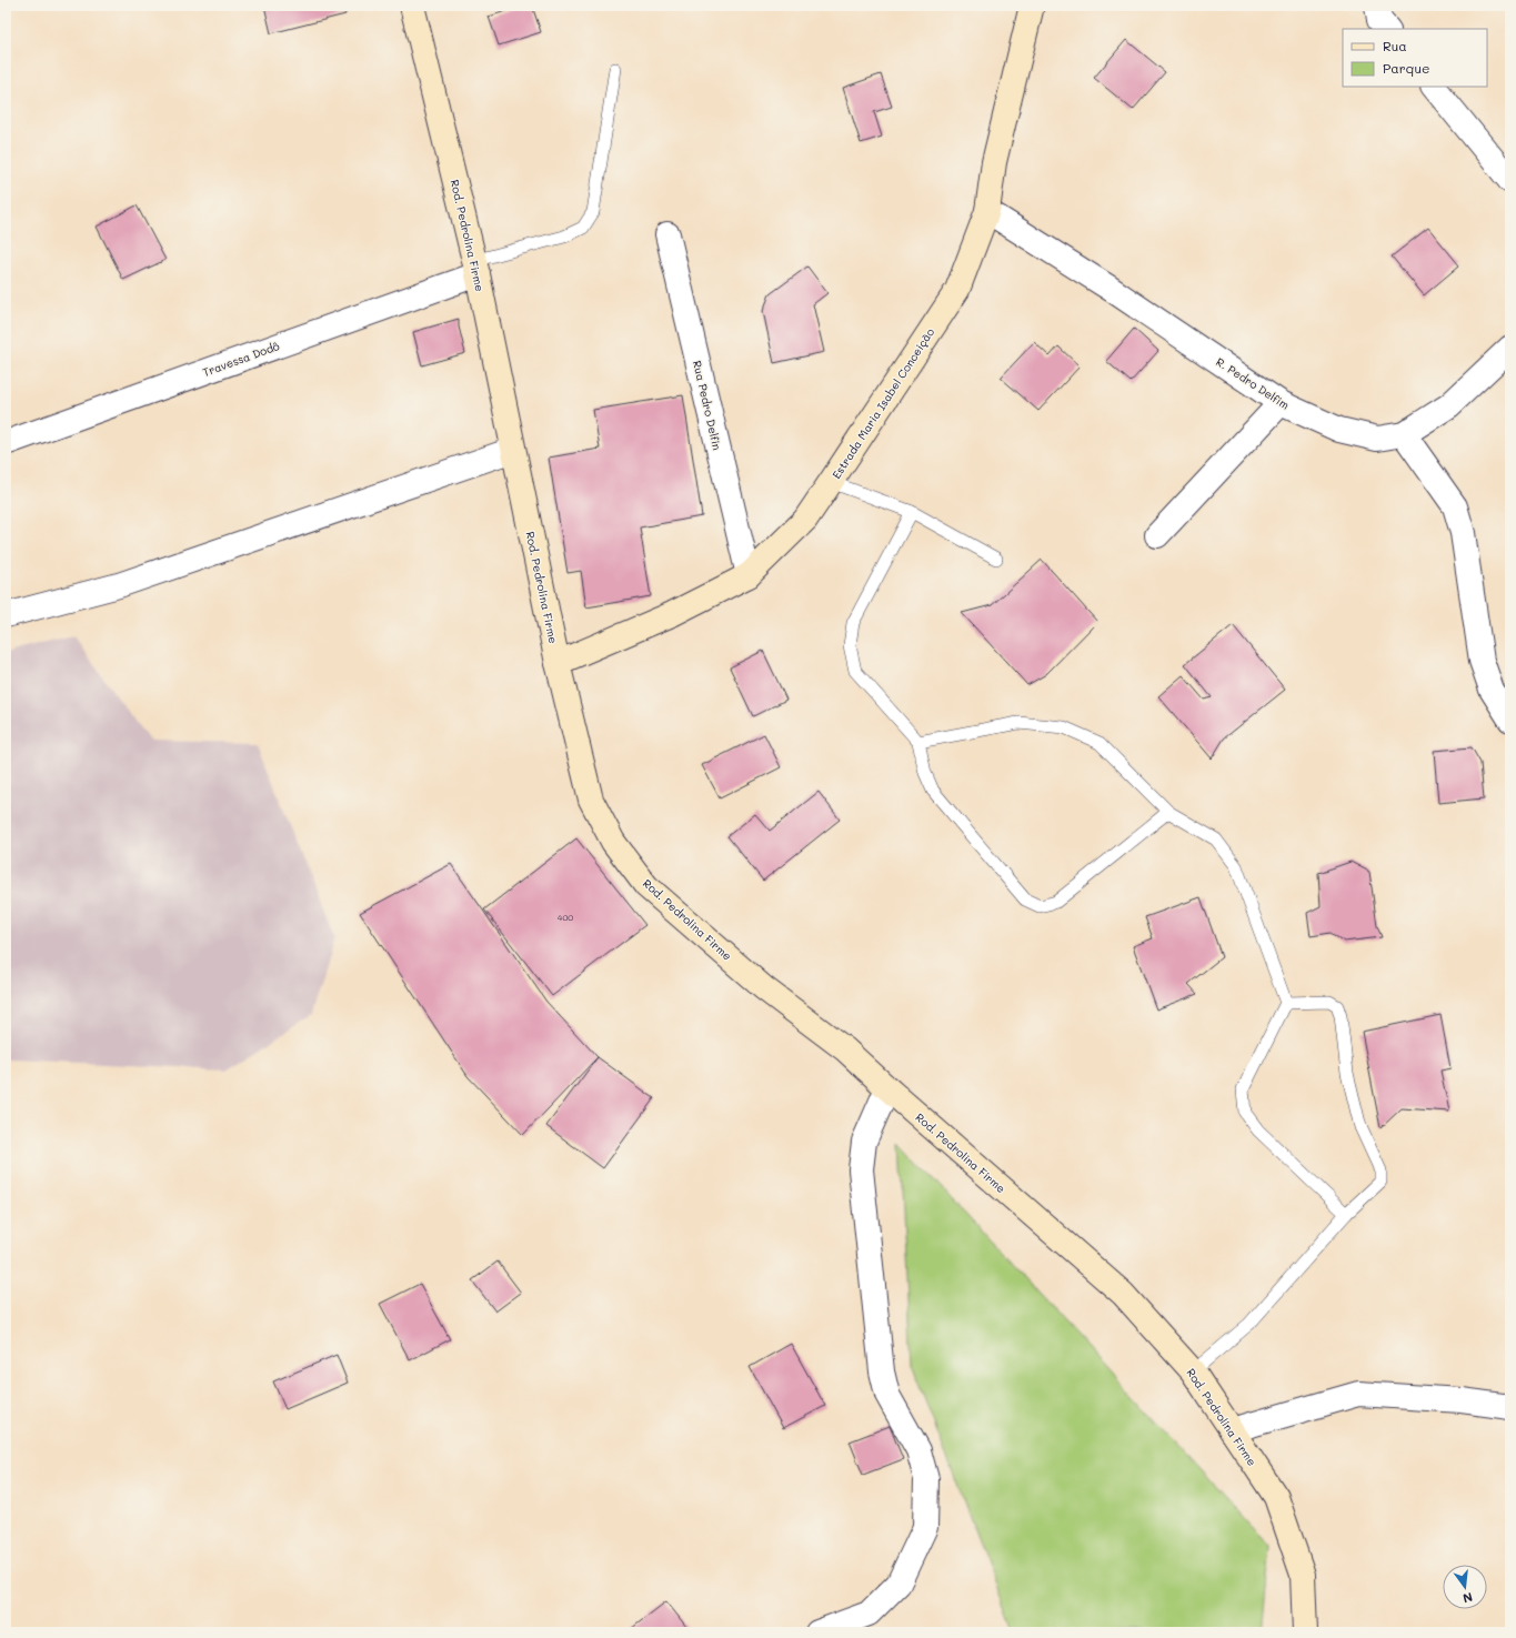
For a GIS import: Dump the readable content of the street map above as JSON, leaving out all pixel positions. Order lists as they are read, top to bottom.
{
  "streets": {
    "street": [
      "Rod. Pedrolina Firme",
      "Travessa Dodô",
      "R. Pedro Delfim",
      "Estrada Maria Isabel Conceição",
      "Rua Pedro Delfin"
    ]
  },
  "crossings": [
    ["Rod. Pedrolina Firme", "Travessa Dodô"],
    ["Rod. Pedrolina Firme", "Estrada Maria Isabel Conceição"],
    ["R. Pedro Delfim", "Estrada Maria Isabel Conceição"],
    ["Estrada Maria Isabel Conceição", "Rua Pedro Delfin"]
  ],
  "house_numbers": ["400"],
  "legend": ["Rua", "Parque"],
  "north": "bottom"
}
